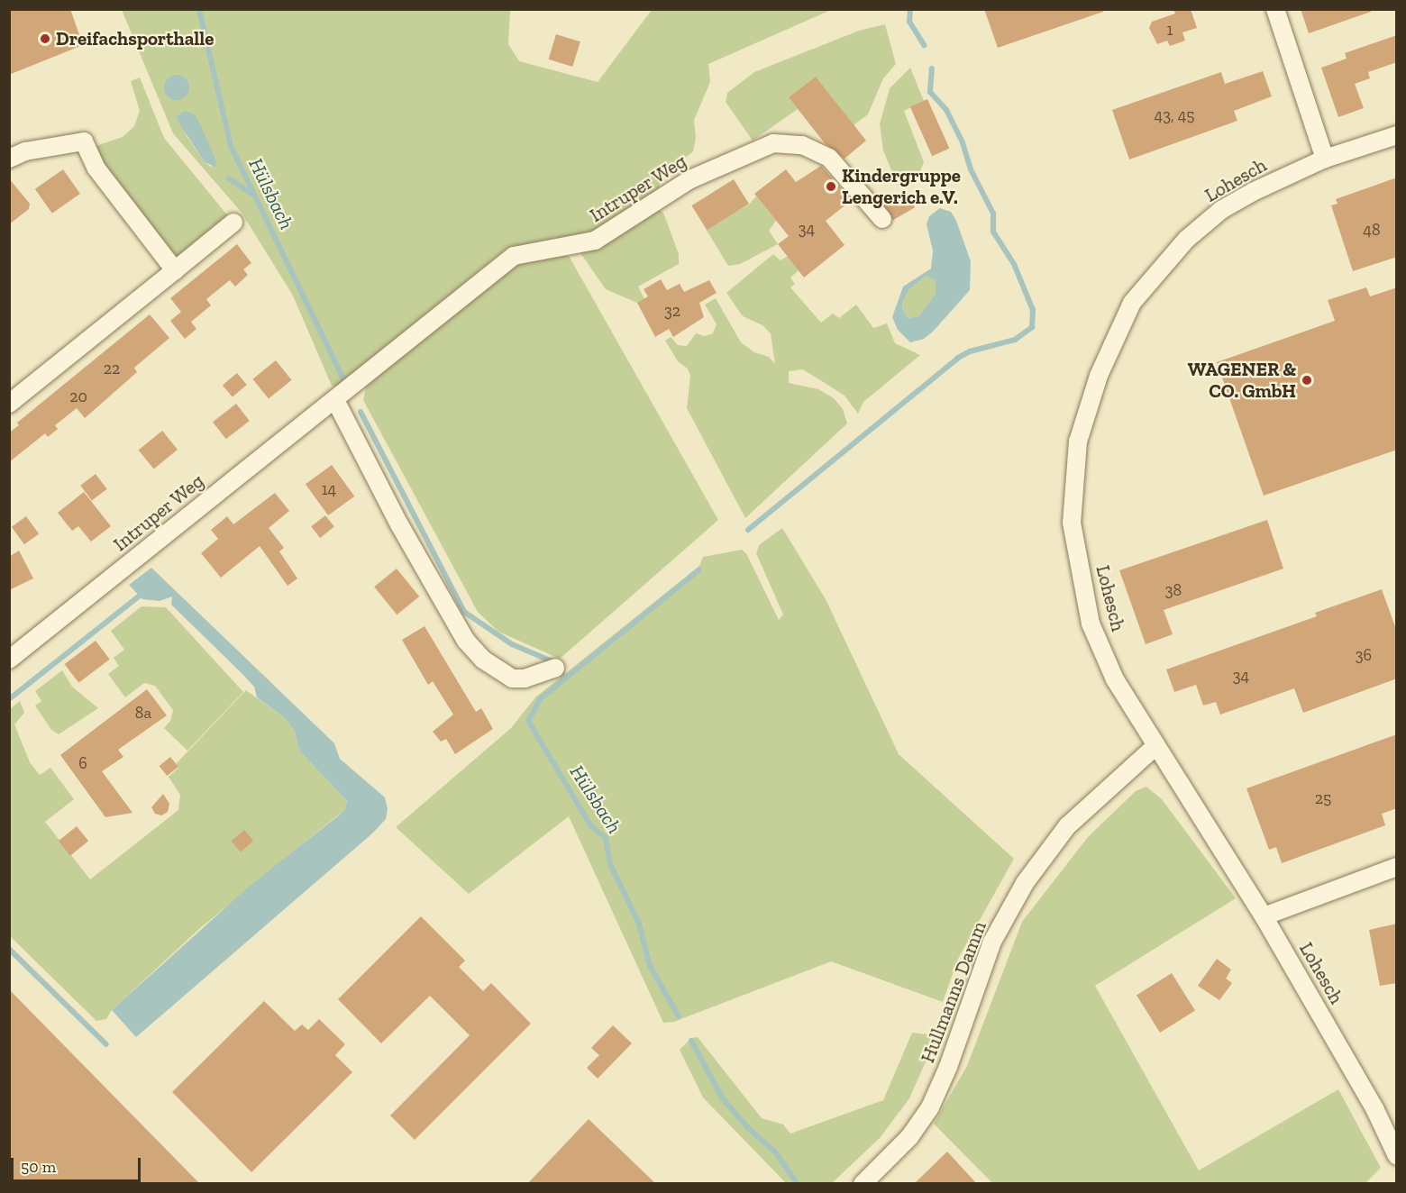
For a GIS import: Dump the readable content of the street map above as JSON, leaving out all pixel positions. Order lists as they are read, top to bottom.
{
  "streets": {
    "street": ["Lohesch", "Intruper Weg", "Hullmanns Damm"]
  },
  "crossings": [
    ["Lohesch", "Hullmanns Damm"]
  ],
  "water": ["Hülsbach"],
  "places": ["Dreifachsporthalle", "Kindergruppe Lengerich e.V.", "WAGENER & CO. GmbH"],
  "house_numbers": [
    "1",
    "43, 45",
    "34",
    "48",
    "32",
    "22",
    "20",
    "14",
    "38",
    "36",
    "34",
    "8a",
    "6",
    "25"
  ],
  "scale_bar": "50 m"
}
